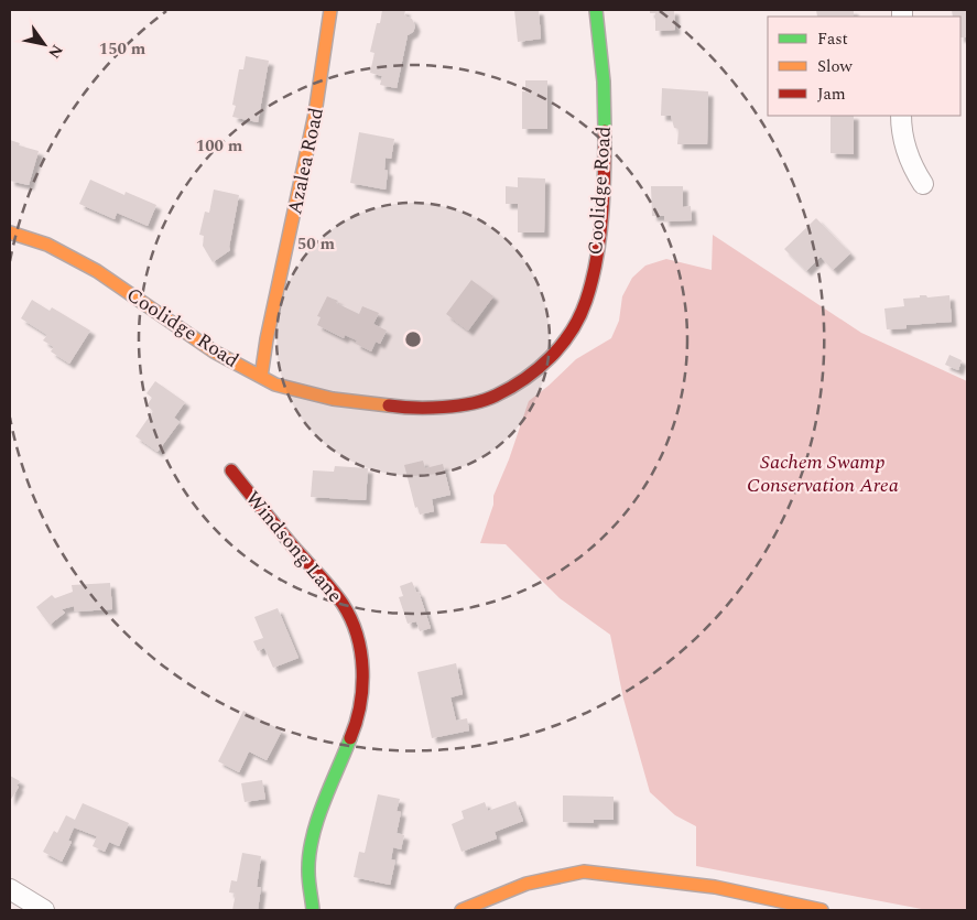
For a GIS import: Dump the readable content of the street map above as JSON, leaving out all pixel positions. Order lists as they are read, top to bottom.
{
  "streets": {
    "street": ["Azalea Road", "Coolidge Road", "Windsong Lane"]
  },
  "crossings": [
    ["Azalea Road", "Coolidge Road"]
  ],
  "parks": ["Sachem Swamp Conservation Area"],
  "legend": ["Fast", "Slow", "Jam"],
  "north": "bottom right",
  "rings": ["150 m", "100 m", "50 m"]
}
